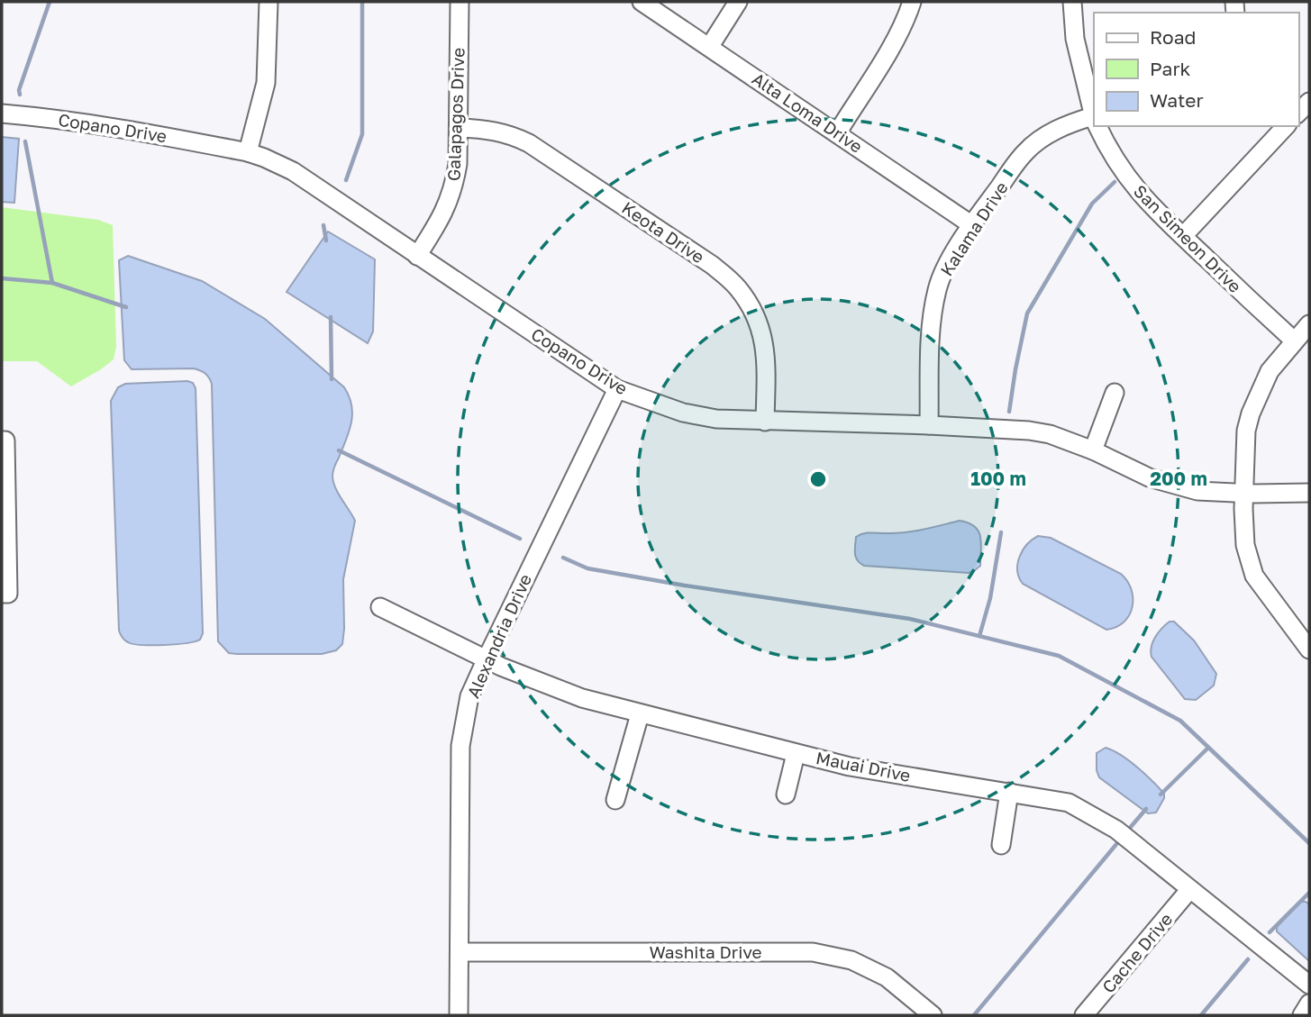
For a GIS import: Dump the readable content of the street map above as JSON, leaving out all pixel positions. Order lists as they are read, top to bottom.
{
  "streets": {
    "street": [
      "Alta Loma Drive",
      "Galapagos Drive",
      "Copano Drive",
      "Kalama Drive",
      "Keota Drive",
      "San Simeon Drive",
      "Alexandria Drive",
      "Mauai Drive",
      "Washita Drive",
      "Cache Drive"
    ]
  },
  "crossings": [
    ["Alta Loma Drive", "Kalama Drive"],
    ["Galapagos Drive", "Copano Drive"],
    ["Galapagos Drive", "Keota Drive"],
    ["Copano Drive", "Kalama Drive"],
    ["Copano Drive", "Keota Drive"],
    ["Copano Drive", "Alexandria Drive"],
    ["Alexandria Drive", "Mauai Drive"],
    ["Alexandria Drive", "Washita Drive"],
    ["Mauai Drive", "Cache Drive"]
  ],
  "legend": ["Road", "Park", "Water"],
  "rings": ["100 m", "200 m"]
}
